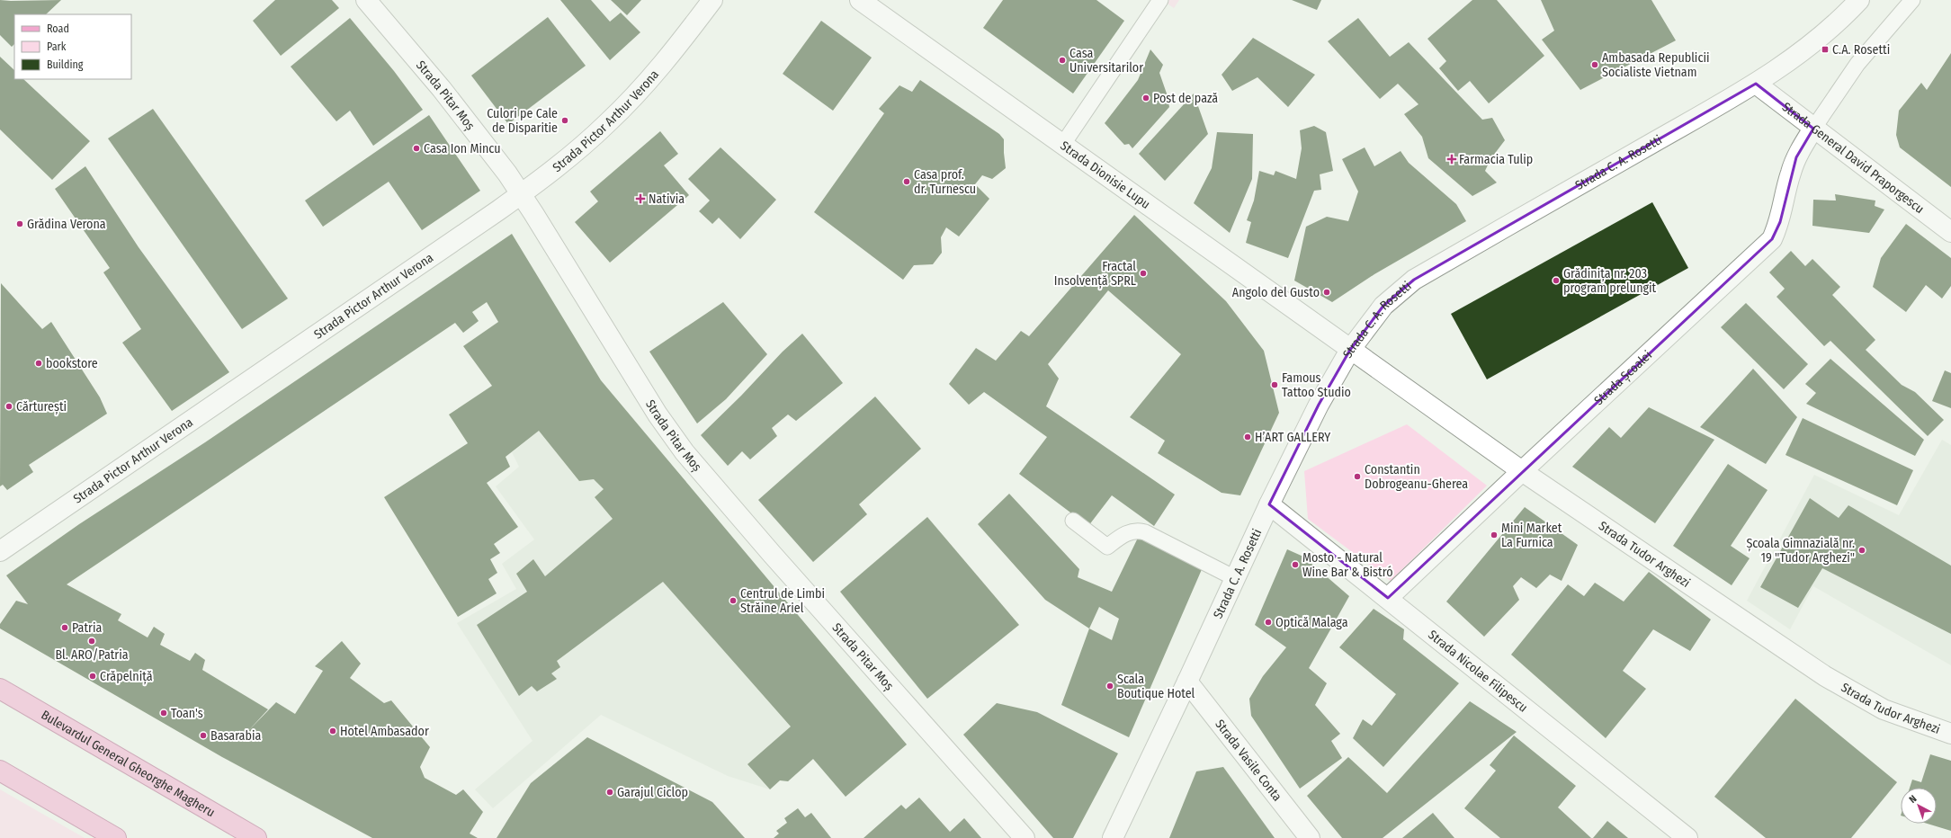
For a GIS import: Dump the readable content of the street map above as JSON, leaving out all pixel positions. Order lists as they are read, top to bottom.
{
  "streets": {
    "main road": ["Bulevardul General Gheorghe Magheru"],
    "street": [
      "Strada Pitar Moș",
      "Strada Pictor Arthur Verona",
      "Strada General David Praporgescu",
      "Strada C. A. Rosetti",
      "Strada Dionisie Lupu",
      "Strada Școalei",
      "Strada Tudor Arghezi",
      "Strada Nicolae Filipescu",
      "Strada Vasile Conta"
    ]
  },
  "crossings": [
    ["Strada Pitar Moș", "Strada Pictor Arthur Verona"],
    ["Strada General David Praporgescu", "Strada C. A. Rosetti"],
    ["Strada General David Praporgescu", "Strada Școalei"],
    ["Strada C. A. Rosetti", "Strada Dionisie Lupu"],
    ["Strada C. A. Rosetti", "Strada Tudor Arghezi"],
    ["Strada C. A. Rosetti", "Strada Nicolae Filipescu"],
    ["Strada C. A. Rosetti", "Strada Vasile Conta"],
    ["Strada Dionisie Lupu", "Strada Tudor Arghezi"],
    ["Strada Școalei", "Strada Tudor Arghezi"],
    ["Strada Școalei", "Strada Nicolae Filipescu"]
  ],
  "places": {
    "transit": ["C.A. Rosetti"],
    "other": [
      "Casa Universitarilor",
      "Ambasada Republicii Socialiste Vietnam",
      "Post de pază",
      "Culori pe Cale de Disparitie",
      "Casa Ion Mincu",
      "Casa prof. dr. Turnescu",
      "Grădina Verona",
      "Fractal Insolvență SPRL",
      "Grădinița nr. 203 program prelungit",
      "Angolo del Gusto",
      "bookstore",
      "Famous Tattoo Studio",
      "Cărturești",
      "H’ART GALLERY",
      "Constantin Dobrogeanu-Gherea",
      "Mini Market La Furnica",
      "Școala Gimnazială nr. 19 \"Tudor Arghezi\"",
      "Mosto - Natural Wine Bar & Bistró",
      "Centrul de Limbi Străine Ariel",
      "Optică Malaga",
      "Patria",
      "Bl. ARO/Patria",
      "Crăpelniță",
      "Scala Boutique Hotel",
      "Toan's",
      "Hotel Ambasador",
      "Basarabia",
      "Garajul Ciclop"
    ],
    "health": ["Farmacia Tulip", "Nativia"]
  },
  "legend": ["Road", "Park", "Building"],
  "north": "top left"
}
